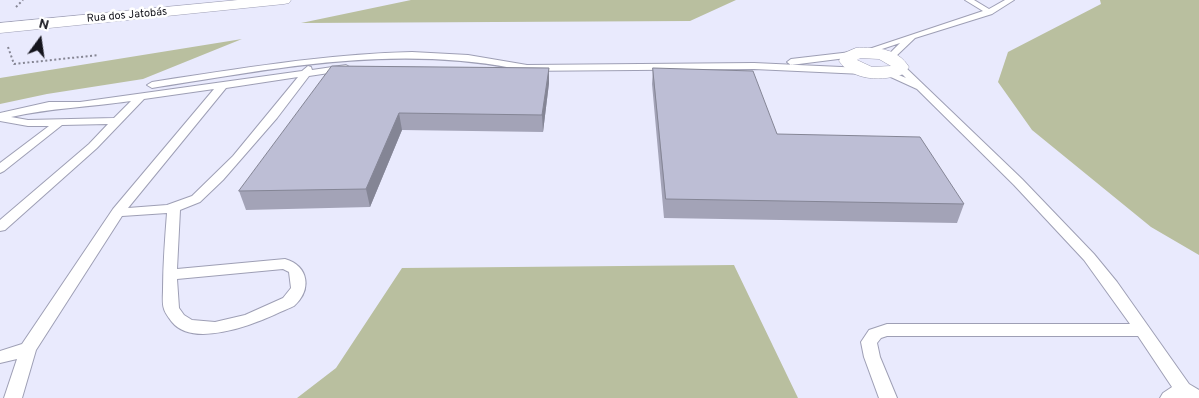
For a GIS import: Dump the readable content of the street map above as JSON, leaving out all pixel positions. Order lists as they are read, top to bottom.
{
  "streets": {
    "street": ["Rua dos Jatobás"]
  },
  "north": "top"
}
